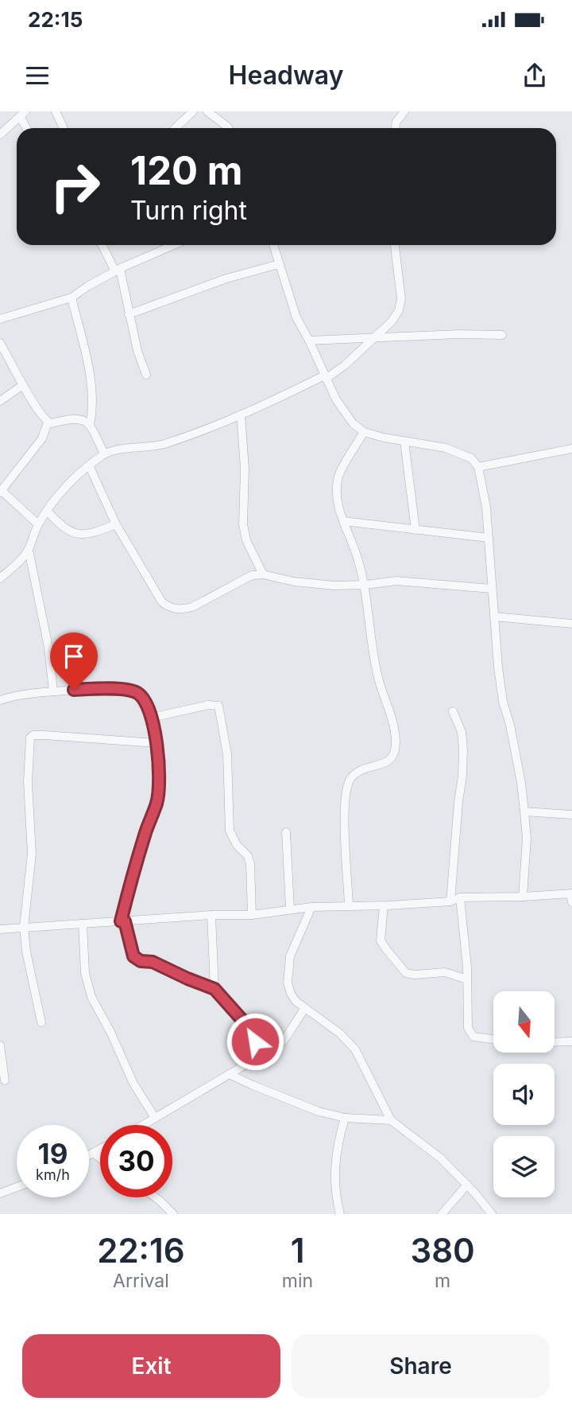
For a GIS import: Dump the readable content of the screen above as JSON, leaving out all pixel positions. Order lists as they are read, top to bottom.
{
  "north": "bottom",
  "page": {
    "status": "22:15",
    "header": "Headway",
    "turn": ["120 m", "Turn right"],
    "speed": "19 km/h",
    "limit": "30",
    "eta": [
      "22:16",
      "Arrival",
      "1",
      "min",
      "380",
      "m"
    ],
    "buttons": ["Exit", "Share"]
  }
}
